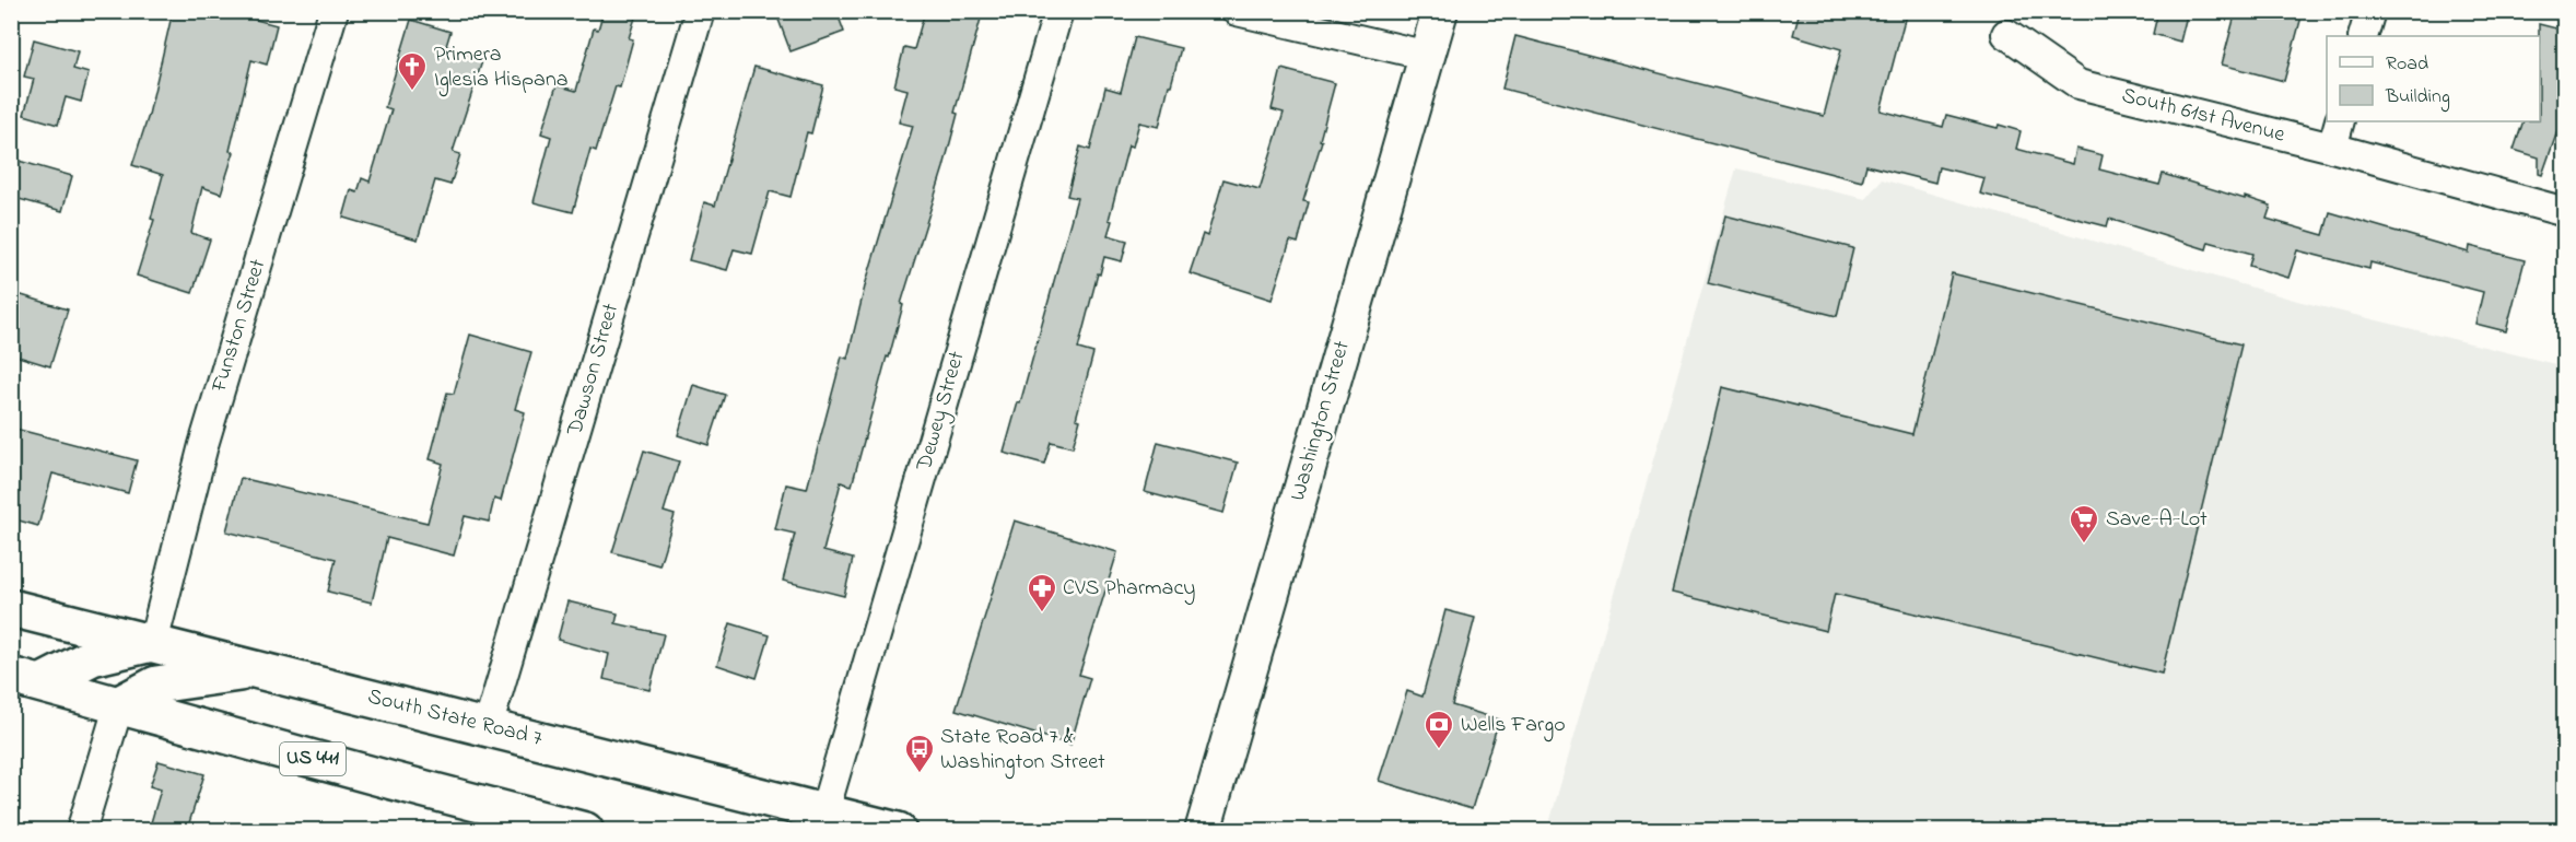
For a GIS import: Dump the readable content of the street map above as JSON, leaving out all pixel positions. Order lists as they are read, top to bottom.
{
  "streets": {
    "main road": ["South State Road 7", "US 441"],
    "street": [
      "South 61st Avenue",
      "Funston Street",
      "Dawson Street",
      "Dewey Street",
      "Washington Street"
    ]
  },
  "crossings": [
    ["Funston Street", "South State Road 7"],
    ["Dawson Street", "South State Road 7"],
    ["Dewey Street", "South State Road 7"]
  ],
  "places": {
    "church": ["Primera Iglesia Hispana"],
    "supermarket": ["Save-A-Lot"],
    "pharmacy": ["CVS Pharmacy"],
    "bank": ["Wells Fargo"],
    "bus stop": ["State Road 7 & Washington Street"]
  },
  "legend": ["Road", "Building"]
}
